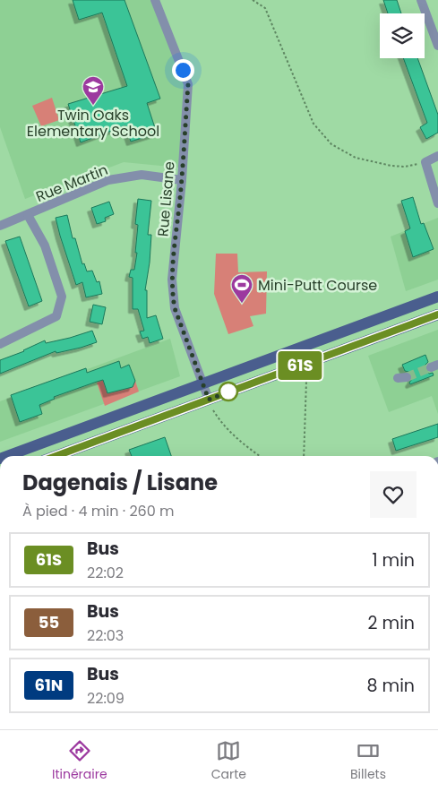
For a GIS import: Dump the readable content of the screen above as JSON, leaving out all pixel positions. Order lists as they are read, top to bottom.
{
  "streets": {
    "street": ["Rue Martin", "Rue Lisane"]
  },
  "crossings": [
    ["Rue Martin", "Rue Lisane"]
  ],
  "places": {
    "school or university": ["Twin Oaks Elementary School"],
    "sports": ["Mini-Putt Course"]
  },
  "lines": ["bus line 61S"],
  "page": {
    "on_map": "61S",
    "heading": ["Dagenais / Lisane", "À pied · 4 min · 260 m"],
    "list": [
      {
        "mark": "61S",
        "name": "Bus",
        "note": "22:02",
        "value": "1 min"
      },
      {
        "mark": "55",
        "name": "Bus",
        "note": "22:03",
        "value": "2 min"
      },
      {
        "mark": "61N",
        "name": "Bus",
        "note": "22:09",
        "value": "8 min"
      }
    ],
    "tabs": ["Itinéraire", "Carte", "Billets"]
  }
}
